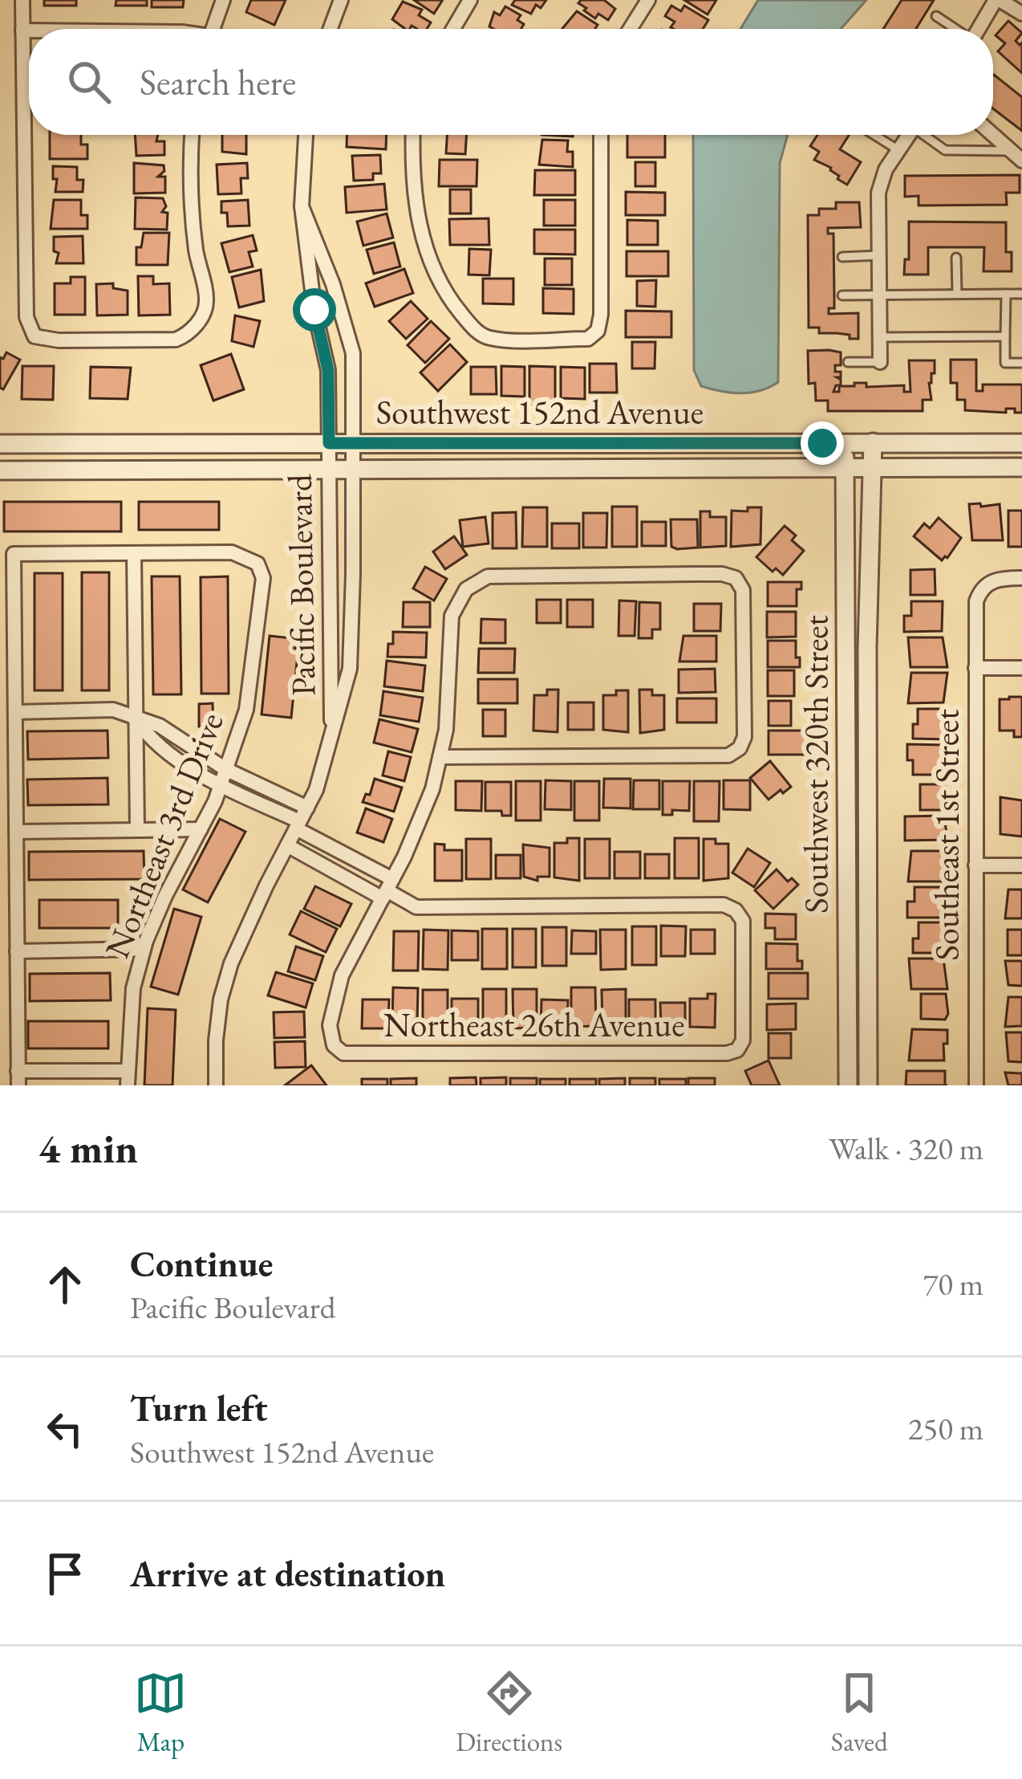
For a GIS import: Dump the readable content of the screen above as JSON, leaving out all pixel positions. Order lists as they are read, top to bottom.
{
  "streets": {
    "street": [
      "Southwest 152nd Avenue",
      "Pacific Boulevard",
      "Southwest 320th Street",
      "Northeast 3rd Drive",
      "Southeast 1st Street",
      "Northeast 26th Avenue"
    ]
  },
  "crossings": [
    ["Southwest 152nd Avenue", "Pacific Boulevard"],
    ["Southwest 152nd Avenue", "Southwest 320th Street"]
  ],
  "page": {
    "search": "Search here",
    "heading": ["4 min", "Walk · 320 m"],
    "list": [
      ["Continue", "Pacific Boulevard", "70 m"],
      ["Turn left", "Southwest 152nd Avenue", "250 m"],
      "Arrive at destination"
    ],
    "nav": ["Map", "Directions", "Saved"]
  }
}
